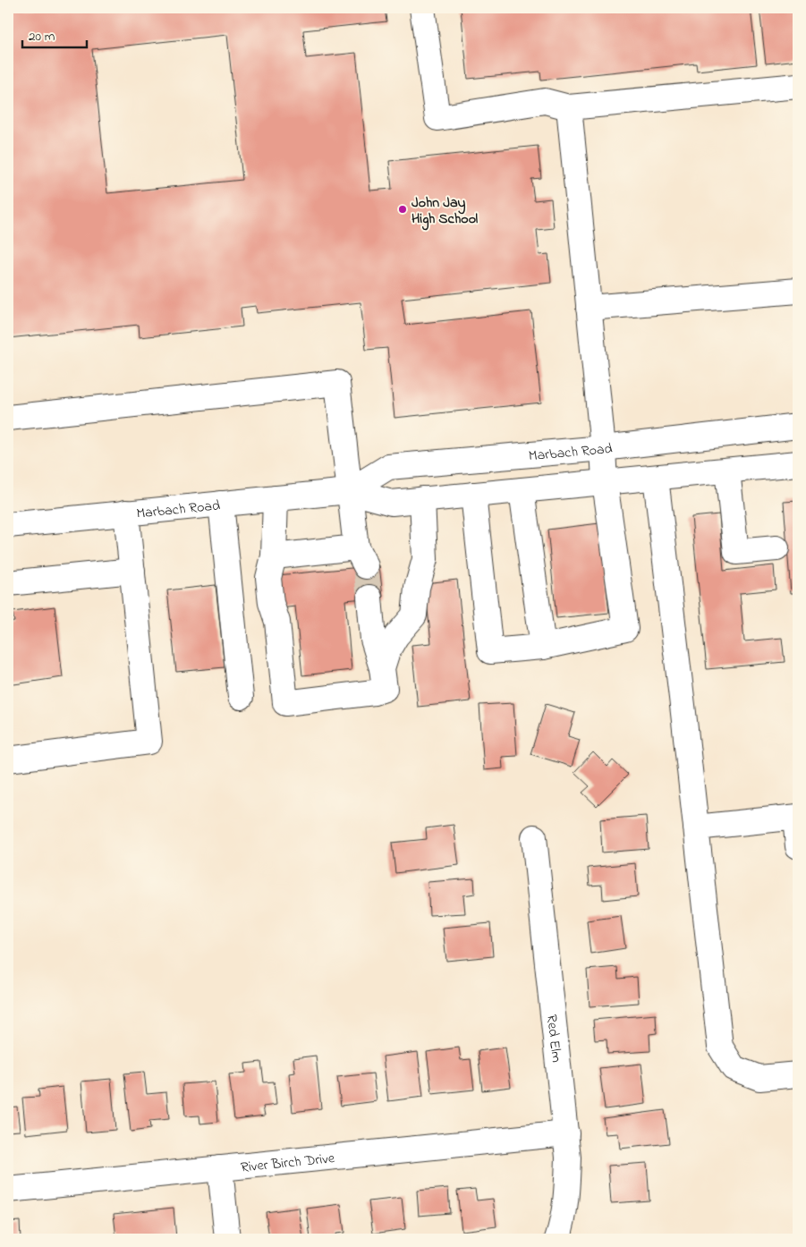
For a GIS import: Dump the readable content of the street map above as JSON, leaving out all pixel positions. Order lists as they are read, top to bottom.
{
  "streets": {
    "main road": ["Marbach Road", "Red Elm", "River Birch Drive"]
  },
  "crossings": [
    ["Red Elm", "River Birch Drive"]
  ],
  "places": ["John Jay High School"],
  "scale_bar": "20 m"
}
